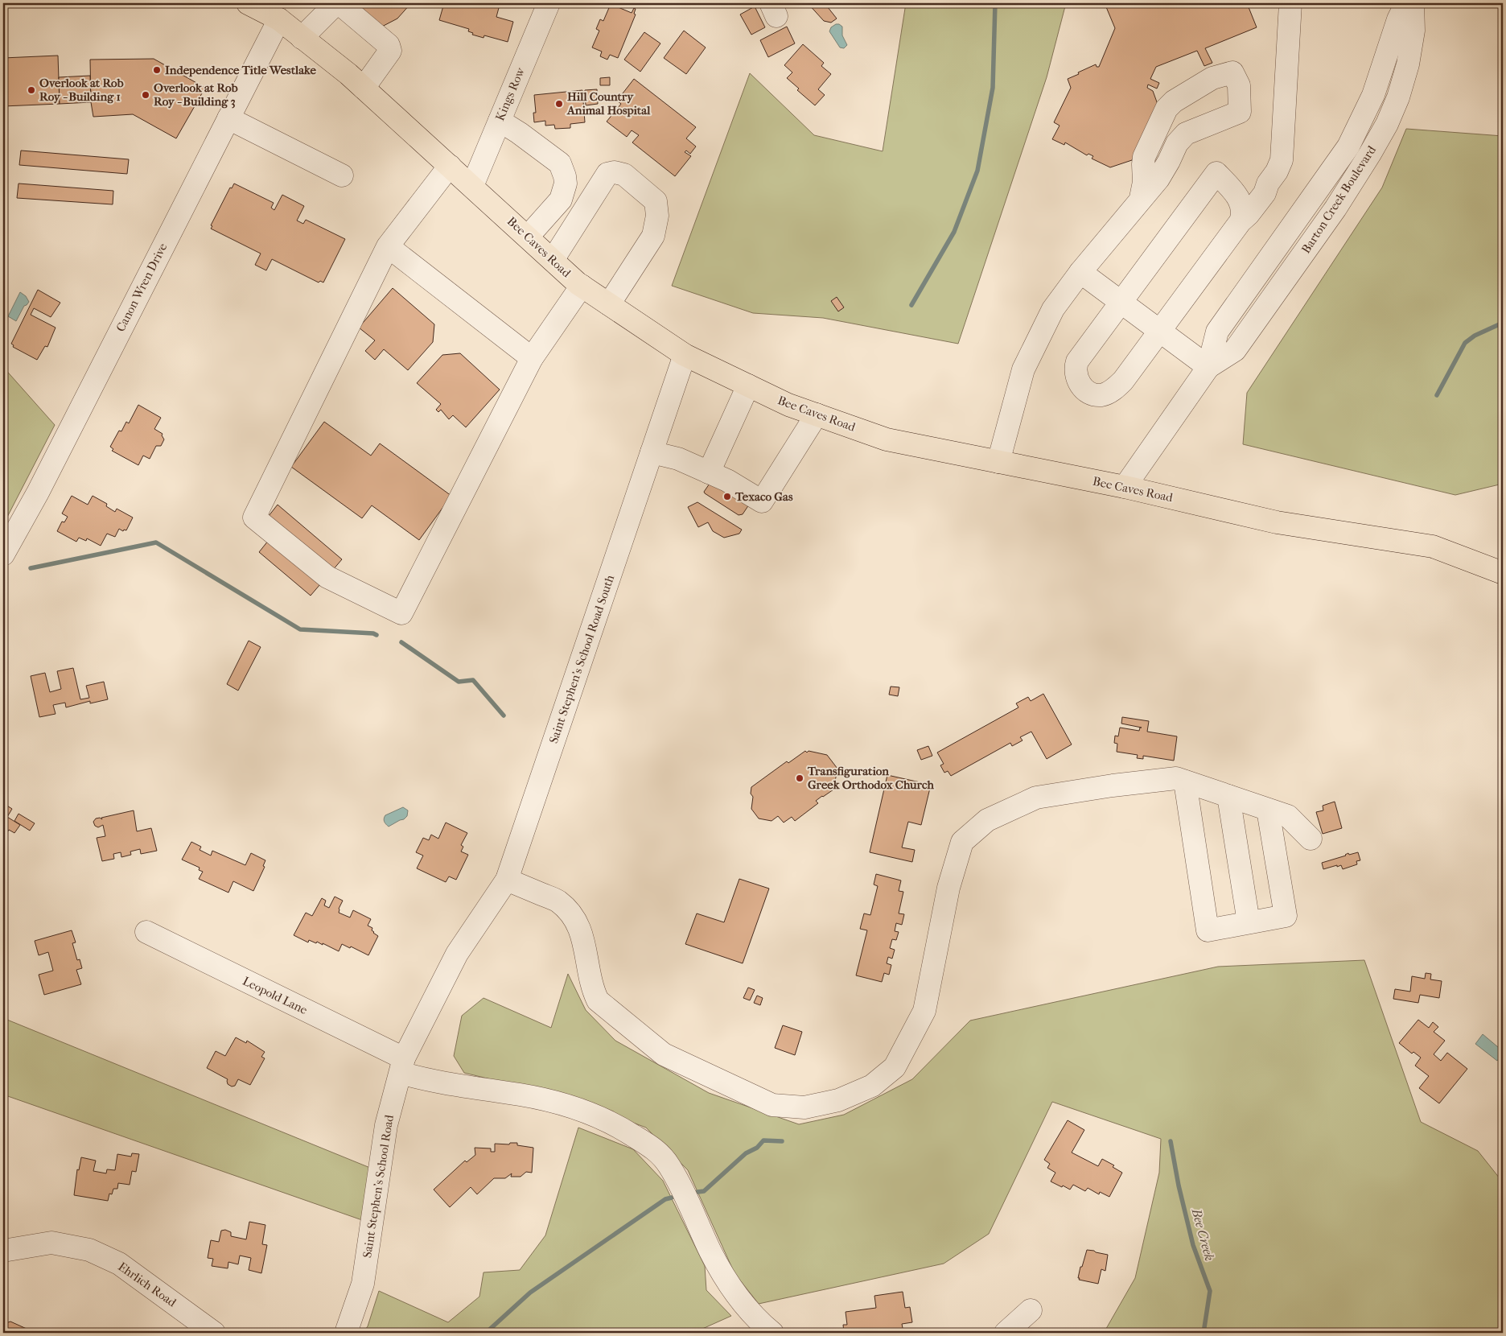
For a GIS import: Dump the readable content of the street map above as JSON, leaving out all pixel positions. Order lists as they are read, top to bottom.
{
  "streets": {
    "main road": ["Bee Caves Road"],
    "street": [
      "Kings Row",
      "Barton Creek Boulevard",
      "Canon Wren Drive",
      "Saint Stephen's School Road South",
      "Leopold Lane",
      "Saint Stephen's School Road",
      "Ehrlich Road"
    ]
  },
  "crossings": [
    ["Kings Row", "Bee Caves Road"],
    ["Barton Creek Boulevard", "Bee Caves Road"],
    ["Bee Caves Road", "Canon Wren Drive"],
    ["Bee Caves Road", "Saint Stephen's School Road South"],
    ["Saint Stephen's School Road South", "Saint Stephen's School Road"],
    ["Leopold Lane", "Saint Stephen's School Road"]
  ],
  "water": ["Bee Creek"],
  "places": [
    "Independence Title Westlake",
    "Overlook at Rob Roy - Building 1",
    "Overlook at Rob Roy - Building 3",
    "Hill Country Animal Hospital",
    "Texaco Gas",
    "Transfiguration Greek Orthodox Church"
  ]
}
